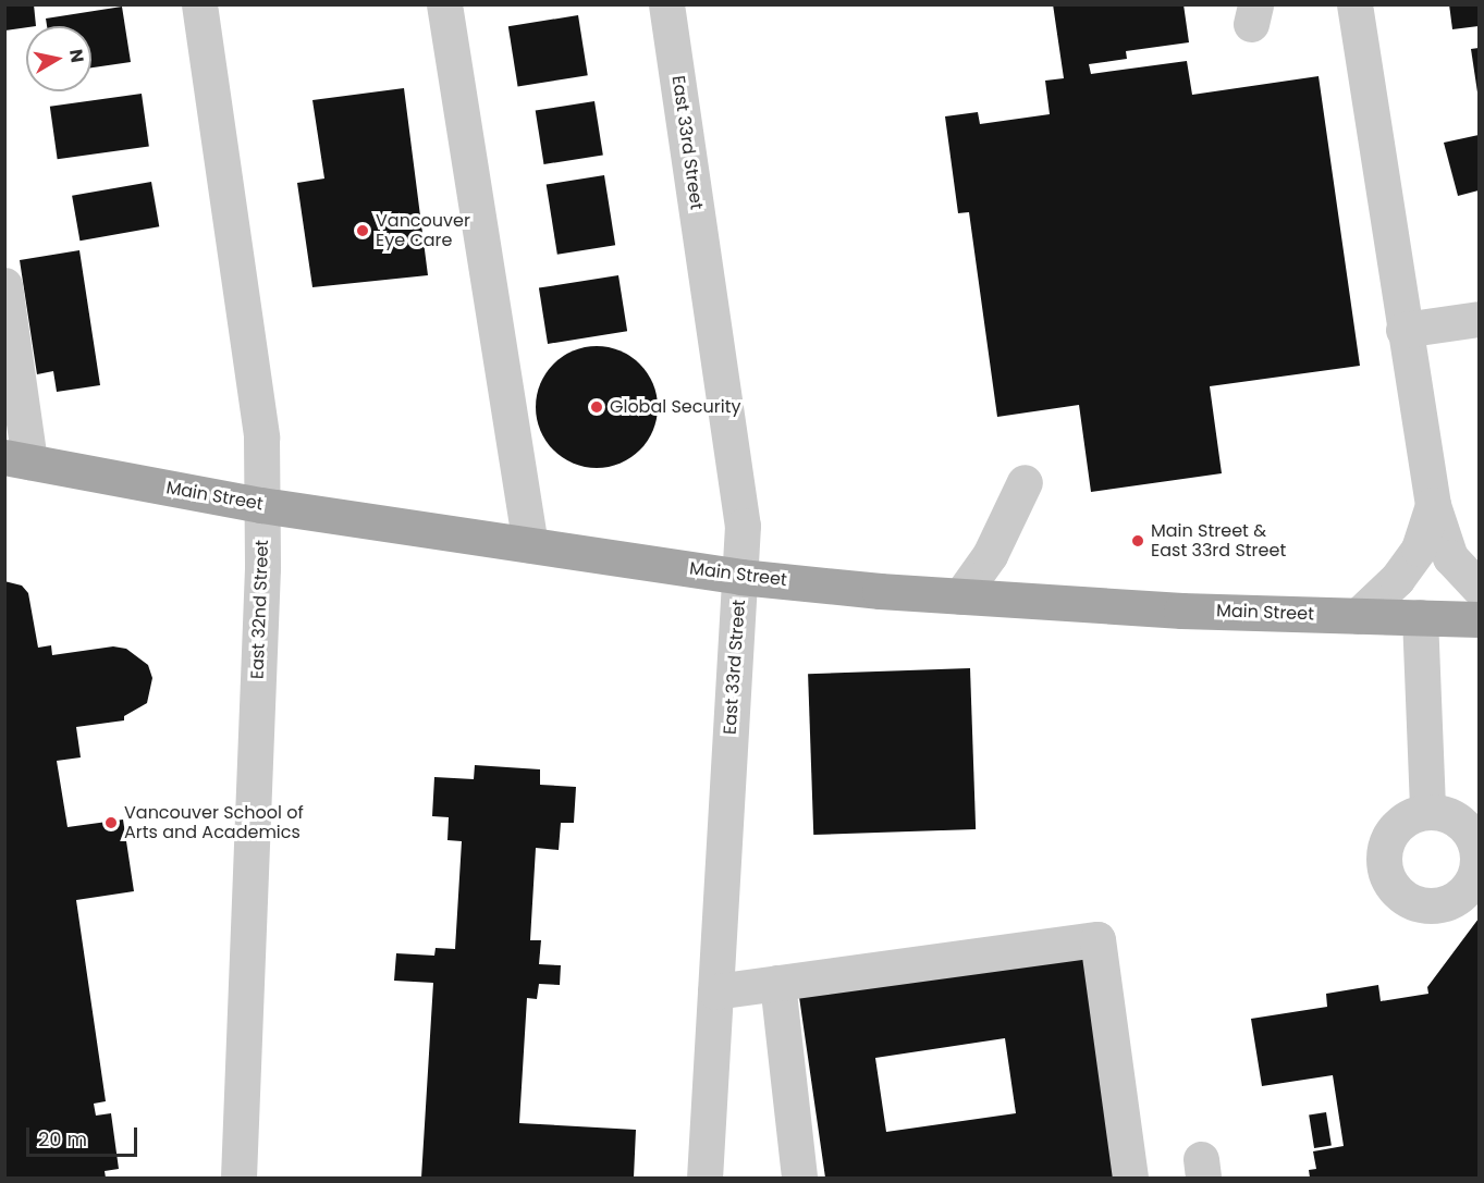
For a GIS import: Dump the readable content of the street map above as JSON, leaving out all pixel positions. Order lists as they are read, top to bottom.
{
  "streets": {
    "main road": ["Main Street"],
    "street": ["East 33rd Street", "East 32nd Street"]
  },
  "crossings": [
    ["East 33rd Street", "Main Street"],
    ["Main Street", "East 32nd Street"]
  ],
  "places": [
    "Vancouver Eye Care",
    "Global Security",
    "Main Street & East 33rd Street",
    "Vancouver School of Arts and Academics"
  ],
  "scale_bar": "20 m",
  "north": "right"
}
